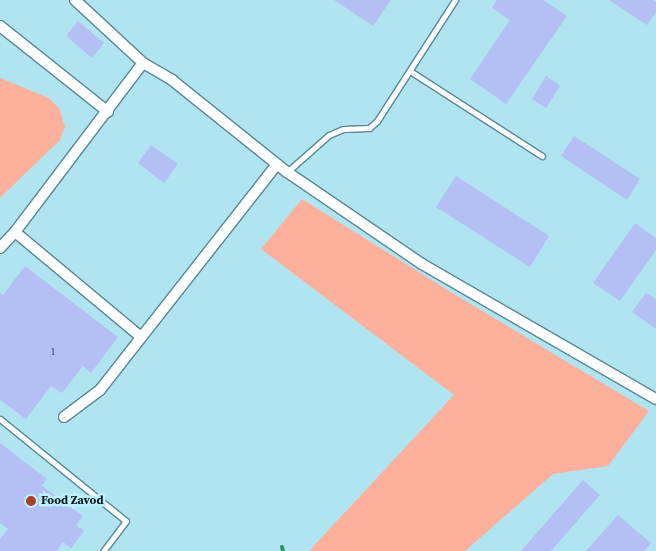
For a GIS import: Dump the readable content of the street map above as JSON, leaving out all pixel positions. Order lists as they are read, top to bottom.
{
  "places": ["Food Zavod"],
  "house_numbers": ["1"]
}
